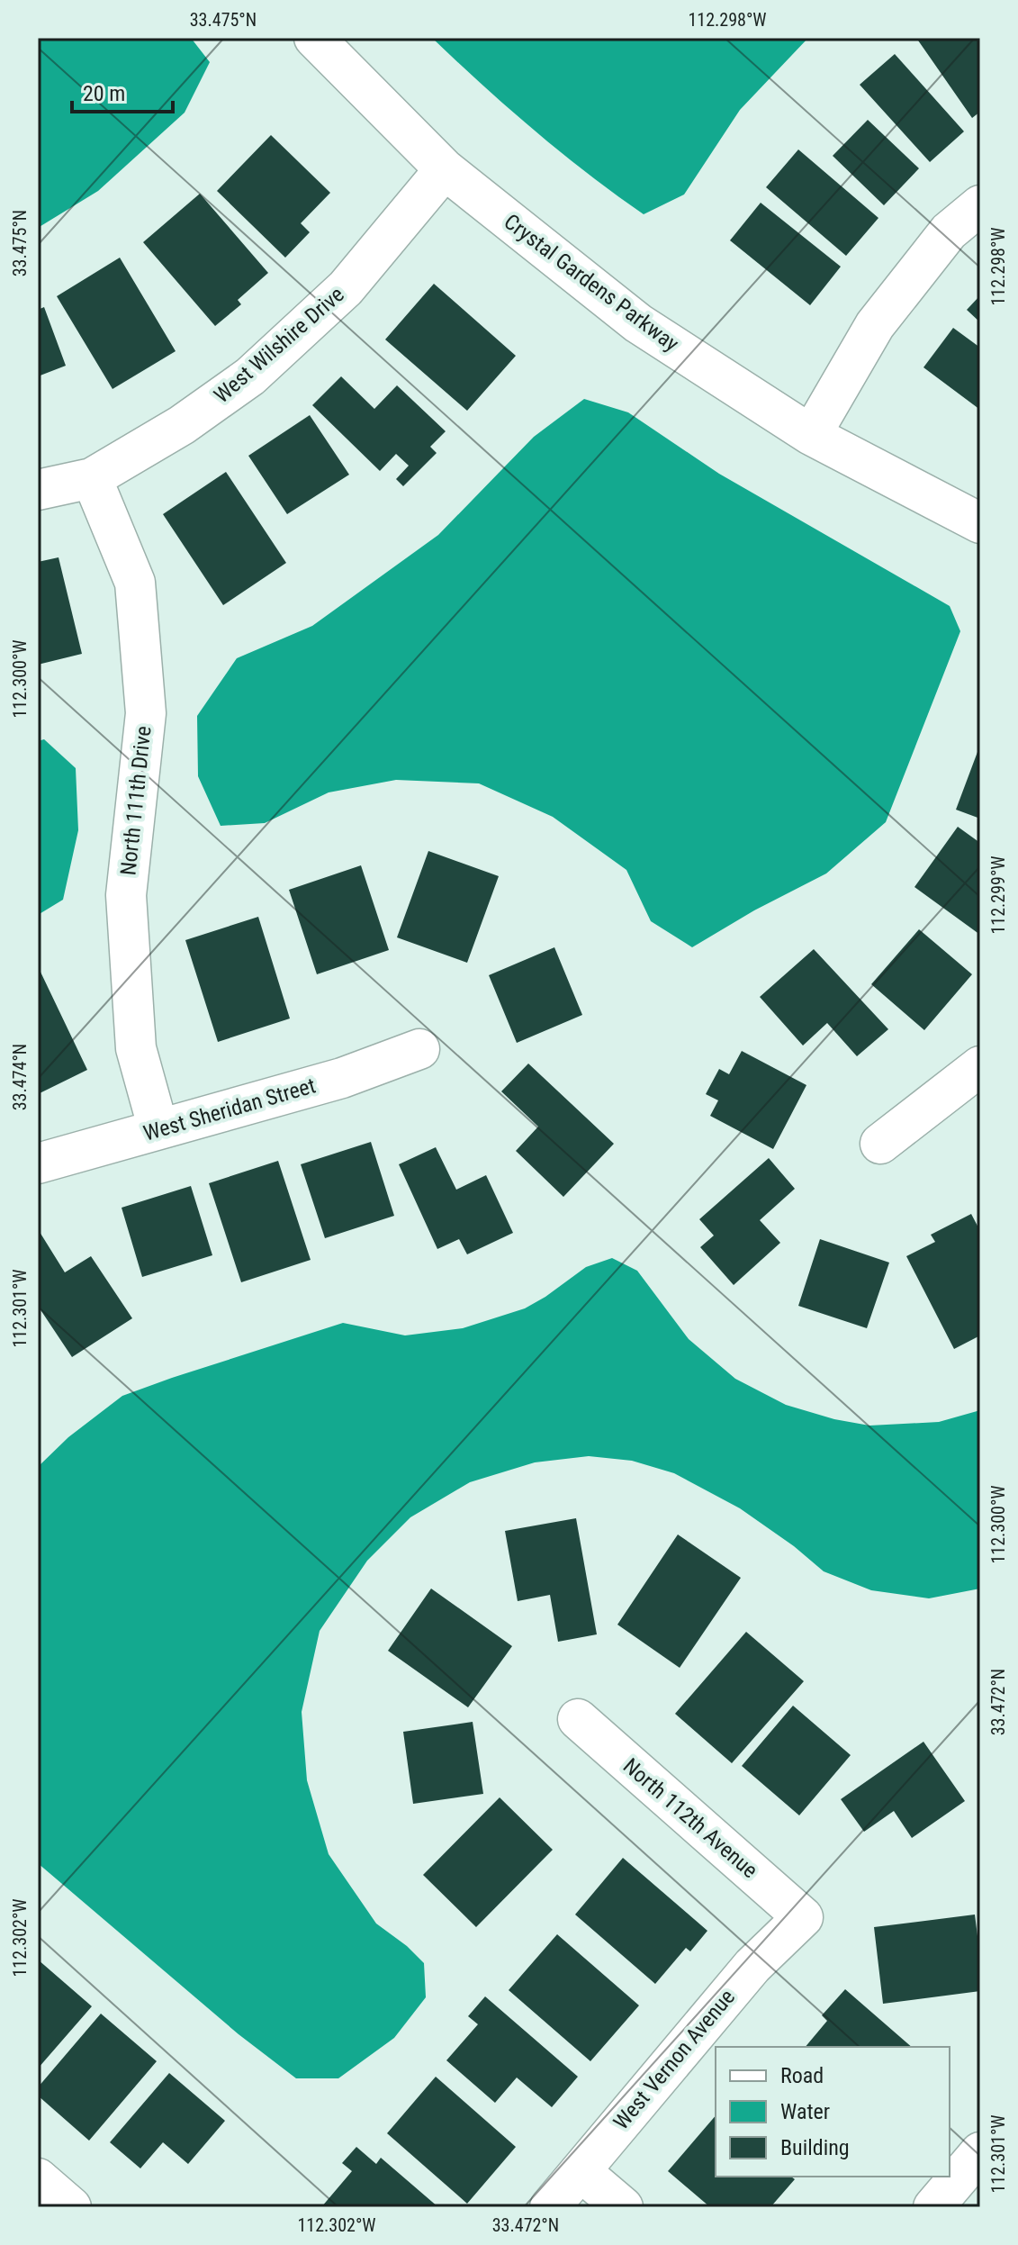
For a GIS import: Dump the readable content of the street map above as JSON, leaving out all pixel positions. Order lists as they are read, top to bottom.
{
  "streets": {
    "street": [
      "Crystal Gardens Parkway",
      "West Wilshire Drive",
      "North 111th Drive",
      "West Sheridan Street",
      "North 112th Avenue",
      "West Vernon Avenue"
    ]
  },
  "crossings": [
    ["Crystal Gardens Parkway", "West Wilshire Drive"],
    ["West Wilshire Drive", "North 111th Drive"],
    ["North 111th Drive", "West Sheridan Street"],
    ["North 112th Avenue", "West Vernon Avenue"]
  ],
  "legend": ["Road", "Water", "Building"],
  "scale_bar": "20 m",
  "coordinates": [
    "33.475°N",
    "112.298°W",
    "112.300°W",
    "112.299°W",
    "33.474°N",
    "112.301°W",
    "33.472°N",
    "112.302°W"
  ]
}
